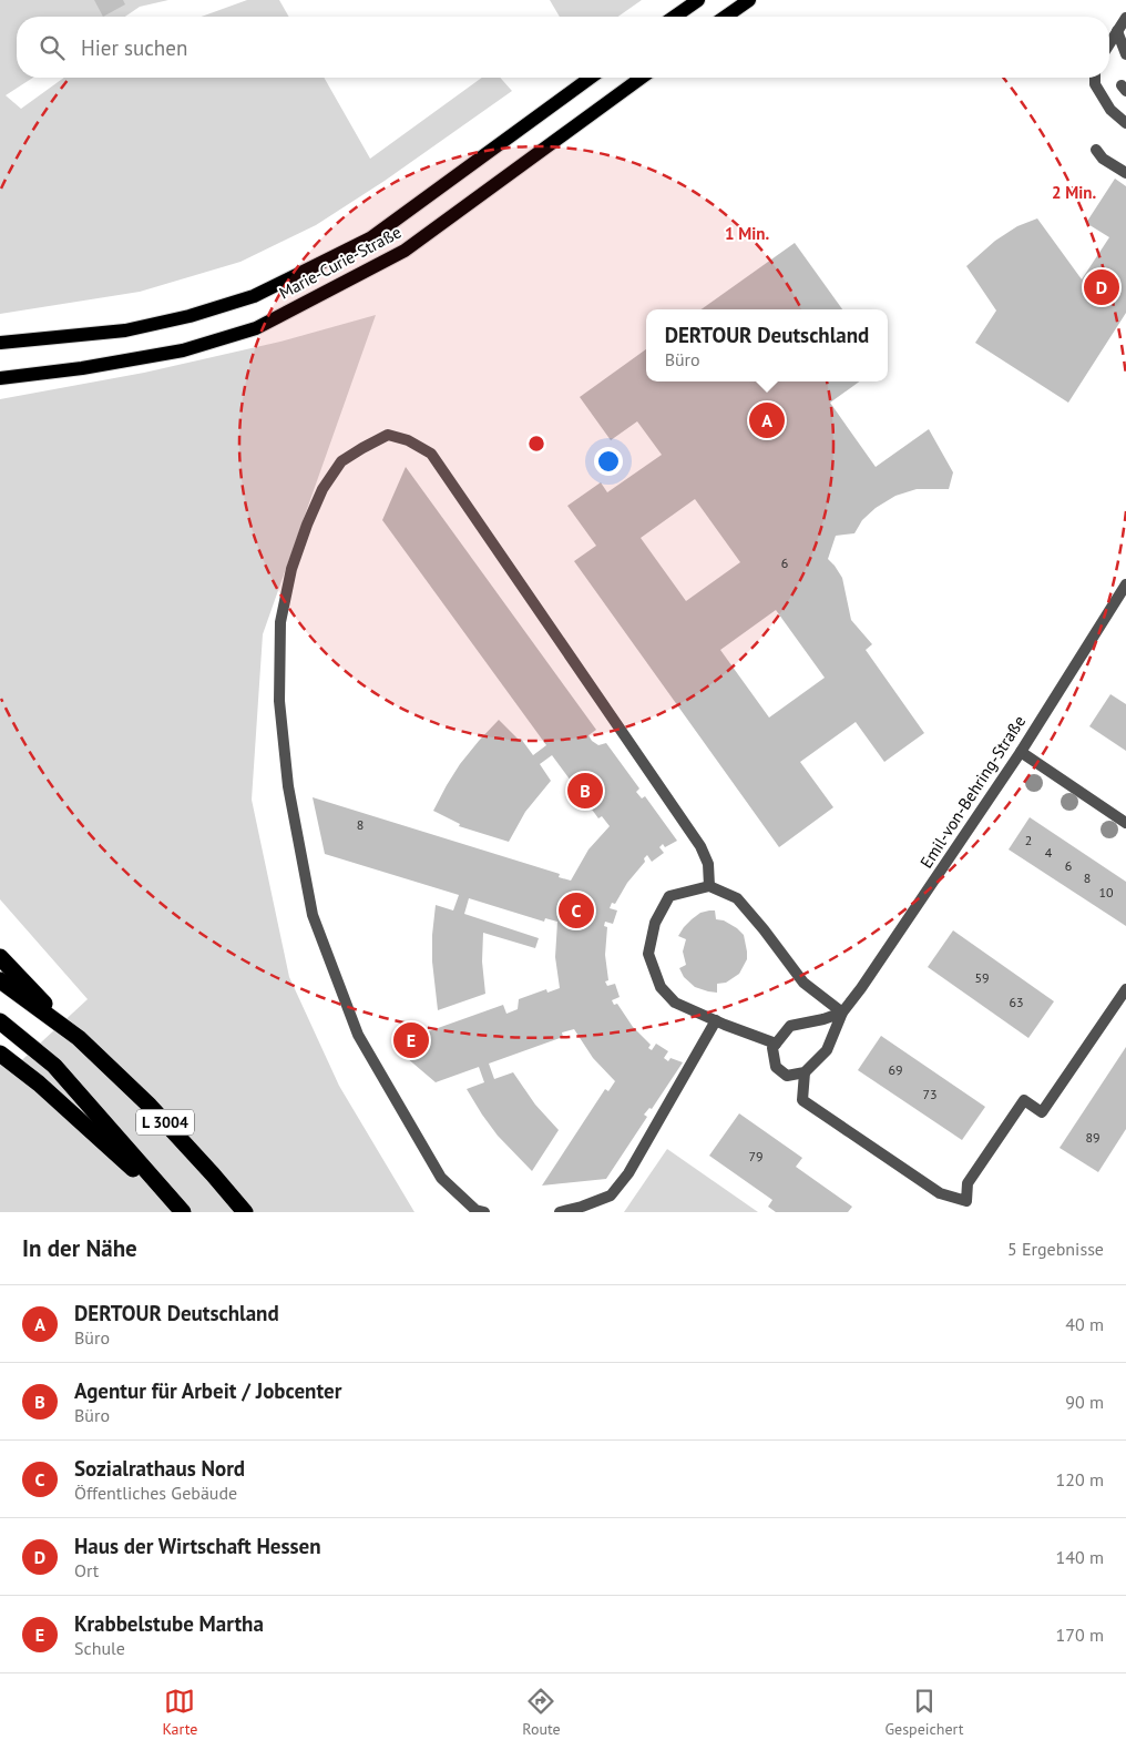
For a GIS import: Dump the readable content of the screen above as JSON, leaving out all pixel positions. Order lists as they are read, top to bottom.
{
  "streets": {
    "highway": ["L 3004"],
    "main road": ["Marie-Curie-Straße"],
    "street": ["Emil-von-Behring-Straße"]
  },
  "house_numbers": [
    "6",
    "8",
    "2",
    "4",
    "6",
    "8",
    "10",
    "59",
    "63",
    "69",
    "73",
    "89",
    "79"
  ],
  "page": {
    "search": "Hier suchen",
    "pins": [
      "D",
      "A",
      "B",
      "C",
      "E"
    ],
    "popup": ["DERTOUR Deutschland", "Büro"],
    "heading": ["In der Nähe", "5 Ergebnisse"],
    "list": [
      {
        "mark": "A",
        "name": "DERTOUR Deutschland",
        "note": "Büro",
        "value": "40 m"
      },
      {
        "mark": "B",
        "name": "Agentur für Arbeit / Jobcenter",
        "note": "Büro",
        "value": "90 m"
      },
      {
        "mark": "C",
        "name": "Sozialrathaus Nord",
        "note": "Öffentliches Gebäude",
        "value": "120 m"
      },
      {
        "mark": "D",
        "name": "Haus der Wirtschaft Hessen",
        "note": "Ort",
        "value": "140 m"
      },
      {
        "mark": "E",
        "name": "Krabbelstube Martha",
        "note": "Schule",
        "value": "170 m"
      }
    ],
    "nav": ["Karte", "Route", "Gespeichert"]
  },
  "rings": ["2 Min.", "1 Min."]
}
